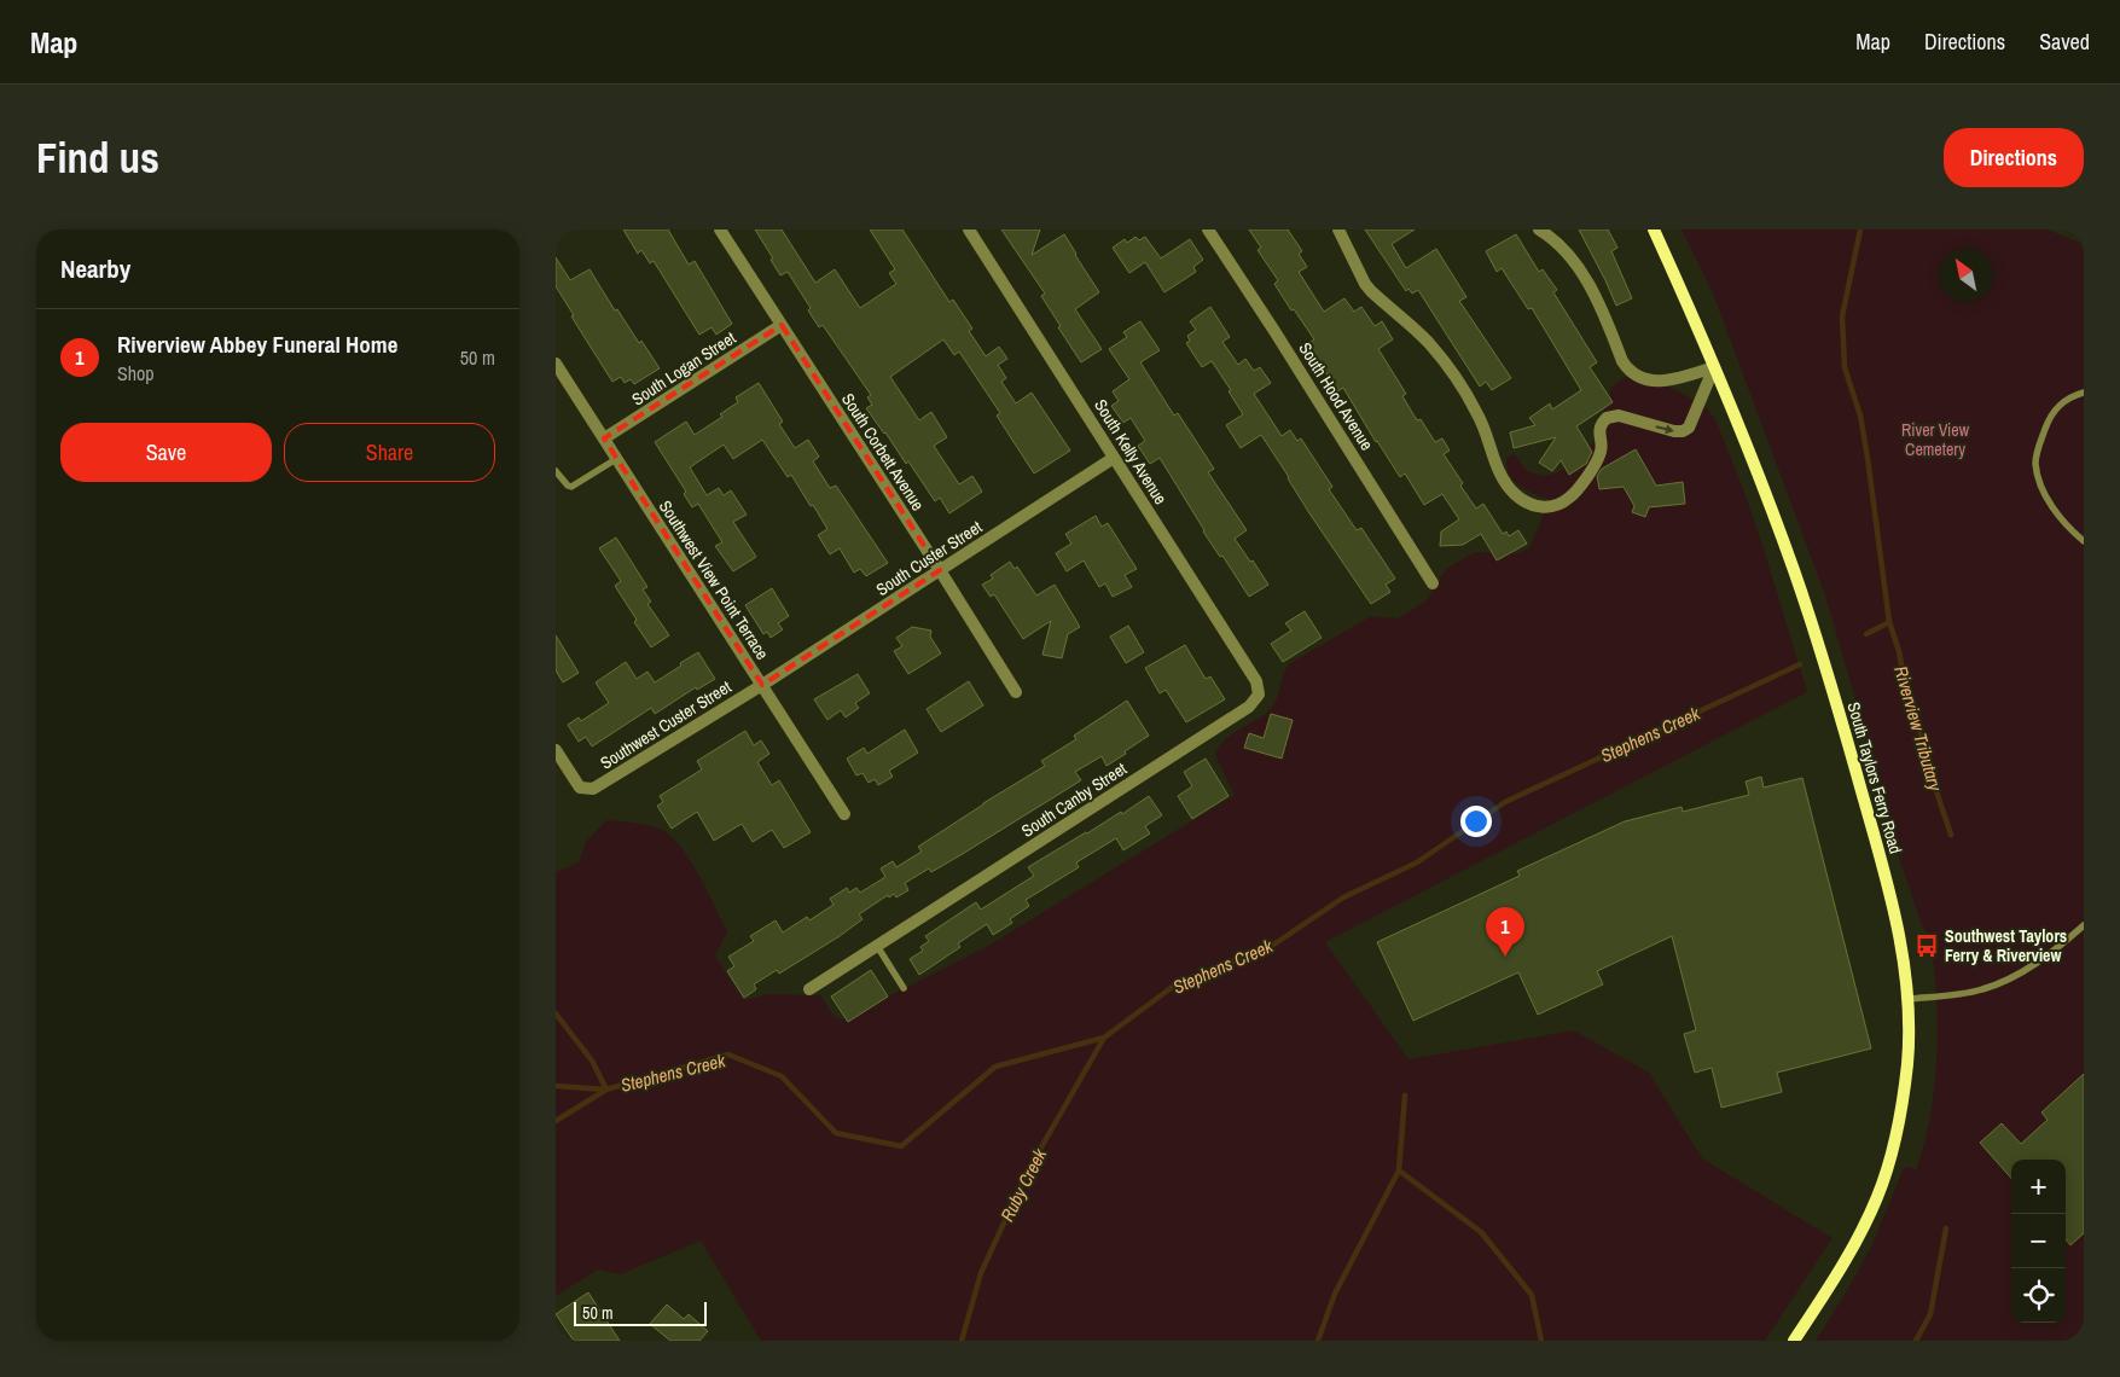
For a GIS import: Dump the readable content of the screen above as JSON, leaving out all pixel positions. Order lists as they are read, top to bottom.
{
  "streets": {
    "main road": ["South Taylors Ferry Road"],
    "street": [
      "South Logan Street",
      "South Hood Avenue",
      "South Corbett Avenue",
      "South Kelly Avenue",
      "South Custer Street",
      "Southwest View Point Terrace",
      "Southwest Custer Street",
      "South Canby Street"
    ]
  },
  "crossings": [
    ["South Logan Street", "South Corbett Avenue"],
    ["South Logan Street", "Southwest View Point Terrace"],
    ["South Corbett Avenue", "South Custer Street"],
    ["South Kelly Avenue", "South Custer Street"],
    ["South Kelly Avenue", "South Canby Street"],
    ["South Custer Street", "Southwest View Point Terrace"],
    ["South Custer Street", "Southwest Custer Street"],
    ["Southwest View Point Terrace", "Southwest Custer Street"]
  ],
  "water": ["Riverview Tributary", "Stephens Creek", "Ruby Creek"],
  "parks": ["River View Cemetery"],
  "places": {
    "bus stop": ["Southwest Taylors Ferry & Riverview"]
  },
  "scale_bar": "50 m",
  "north": "top left",
  "page": {
    "header": "Map",
    "nav": ["Map", "Directions", "Saved"],
    "buttons": [
      "Directions",
      ["Save", "Share"]
    ],
    "title": "Find us",
    "heading": "Nearby",
    "list": [
      {
        "mark": "1",
        "name": "Riverview Abbey Funeral Home",
        "note": "Shop",
        "value": "50 m"
      }
    ],
    "pins": "1",
    "map_buttons": ["+", "−"],
    "scale": "50 m"
  }
}
